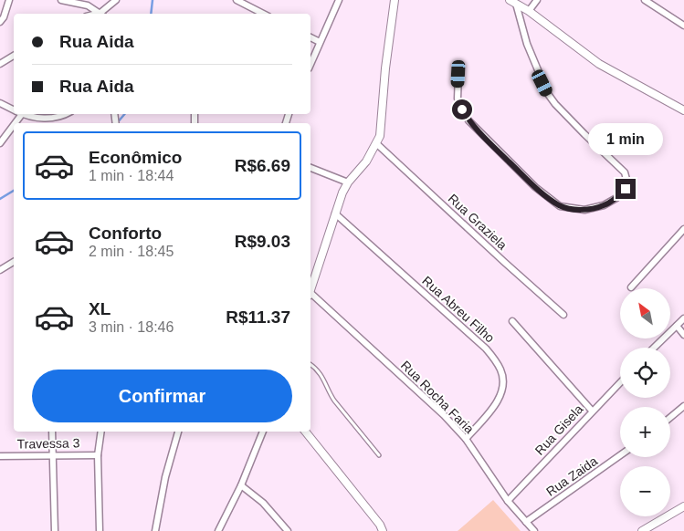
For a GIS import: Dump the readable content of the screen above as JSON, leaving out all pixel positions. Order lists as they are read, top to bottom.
{
  "streets": {
    "street": [
      "Rua Graziela",
      "Rua Abreu Filho",
      "Rua Rocha Faria",
      "Rua Gisela",
      "Travessa 3",
      "Rua Zaida"
    ]
  },
  "crossings": [
    ["Rua Abreu Filho", "Rua Rocha Faria"],
    ["Rua Rocha Faria", "Rua Gisela"],
    ["Rua Rocha Faria", "Rua Zaida"]
  ],
  "north": "top left",
  "page": {
    "banner": ["Rua Aida", "Rua Aida"],
    "bubble": "1 min",
    "list": [
      {
        "name": "Econômico",
        "note": "1 min · 18:44",
        "value": "R$6.69"
      },
      {
        "name": "Conforto",
        "note": "2 min · 18:45",
        "value": "R$9.03"
      },
      {
        "name": "XL",
        "note": "3 min · 18:46",
        "value": "R$11.37"
      }
    ],
    "map_buttons": ["+", "−"],
    "buttons": "Confirmar"
  }
}
